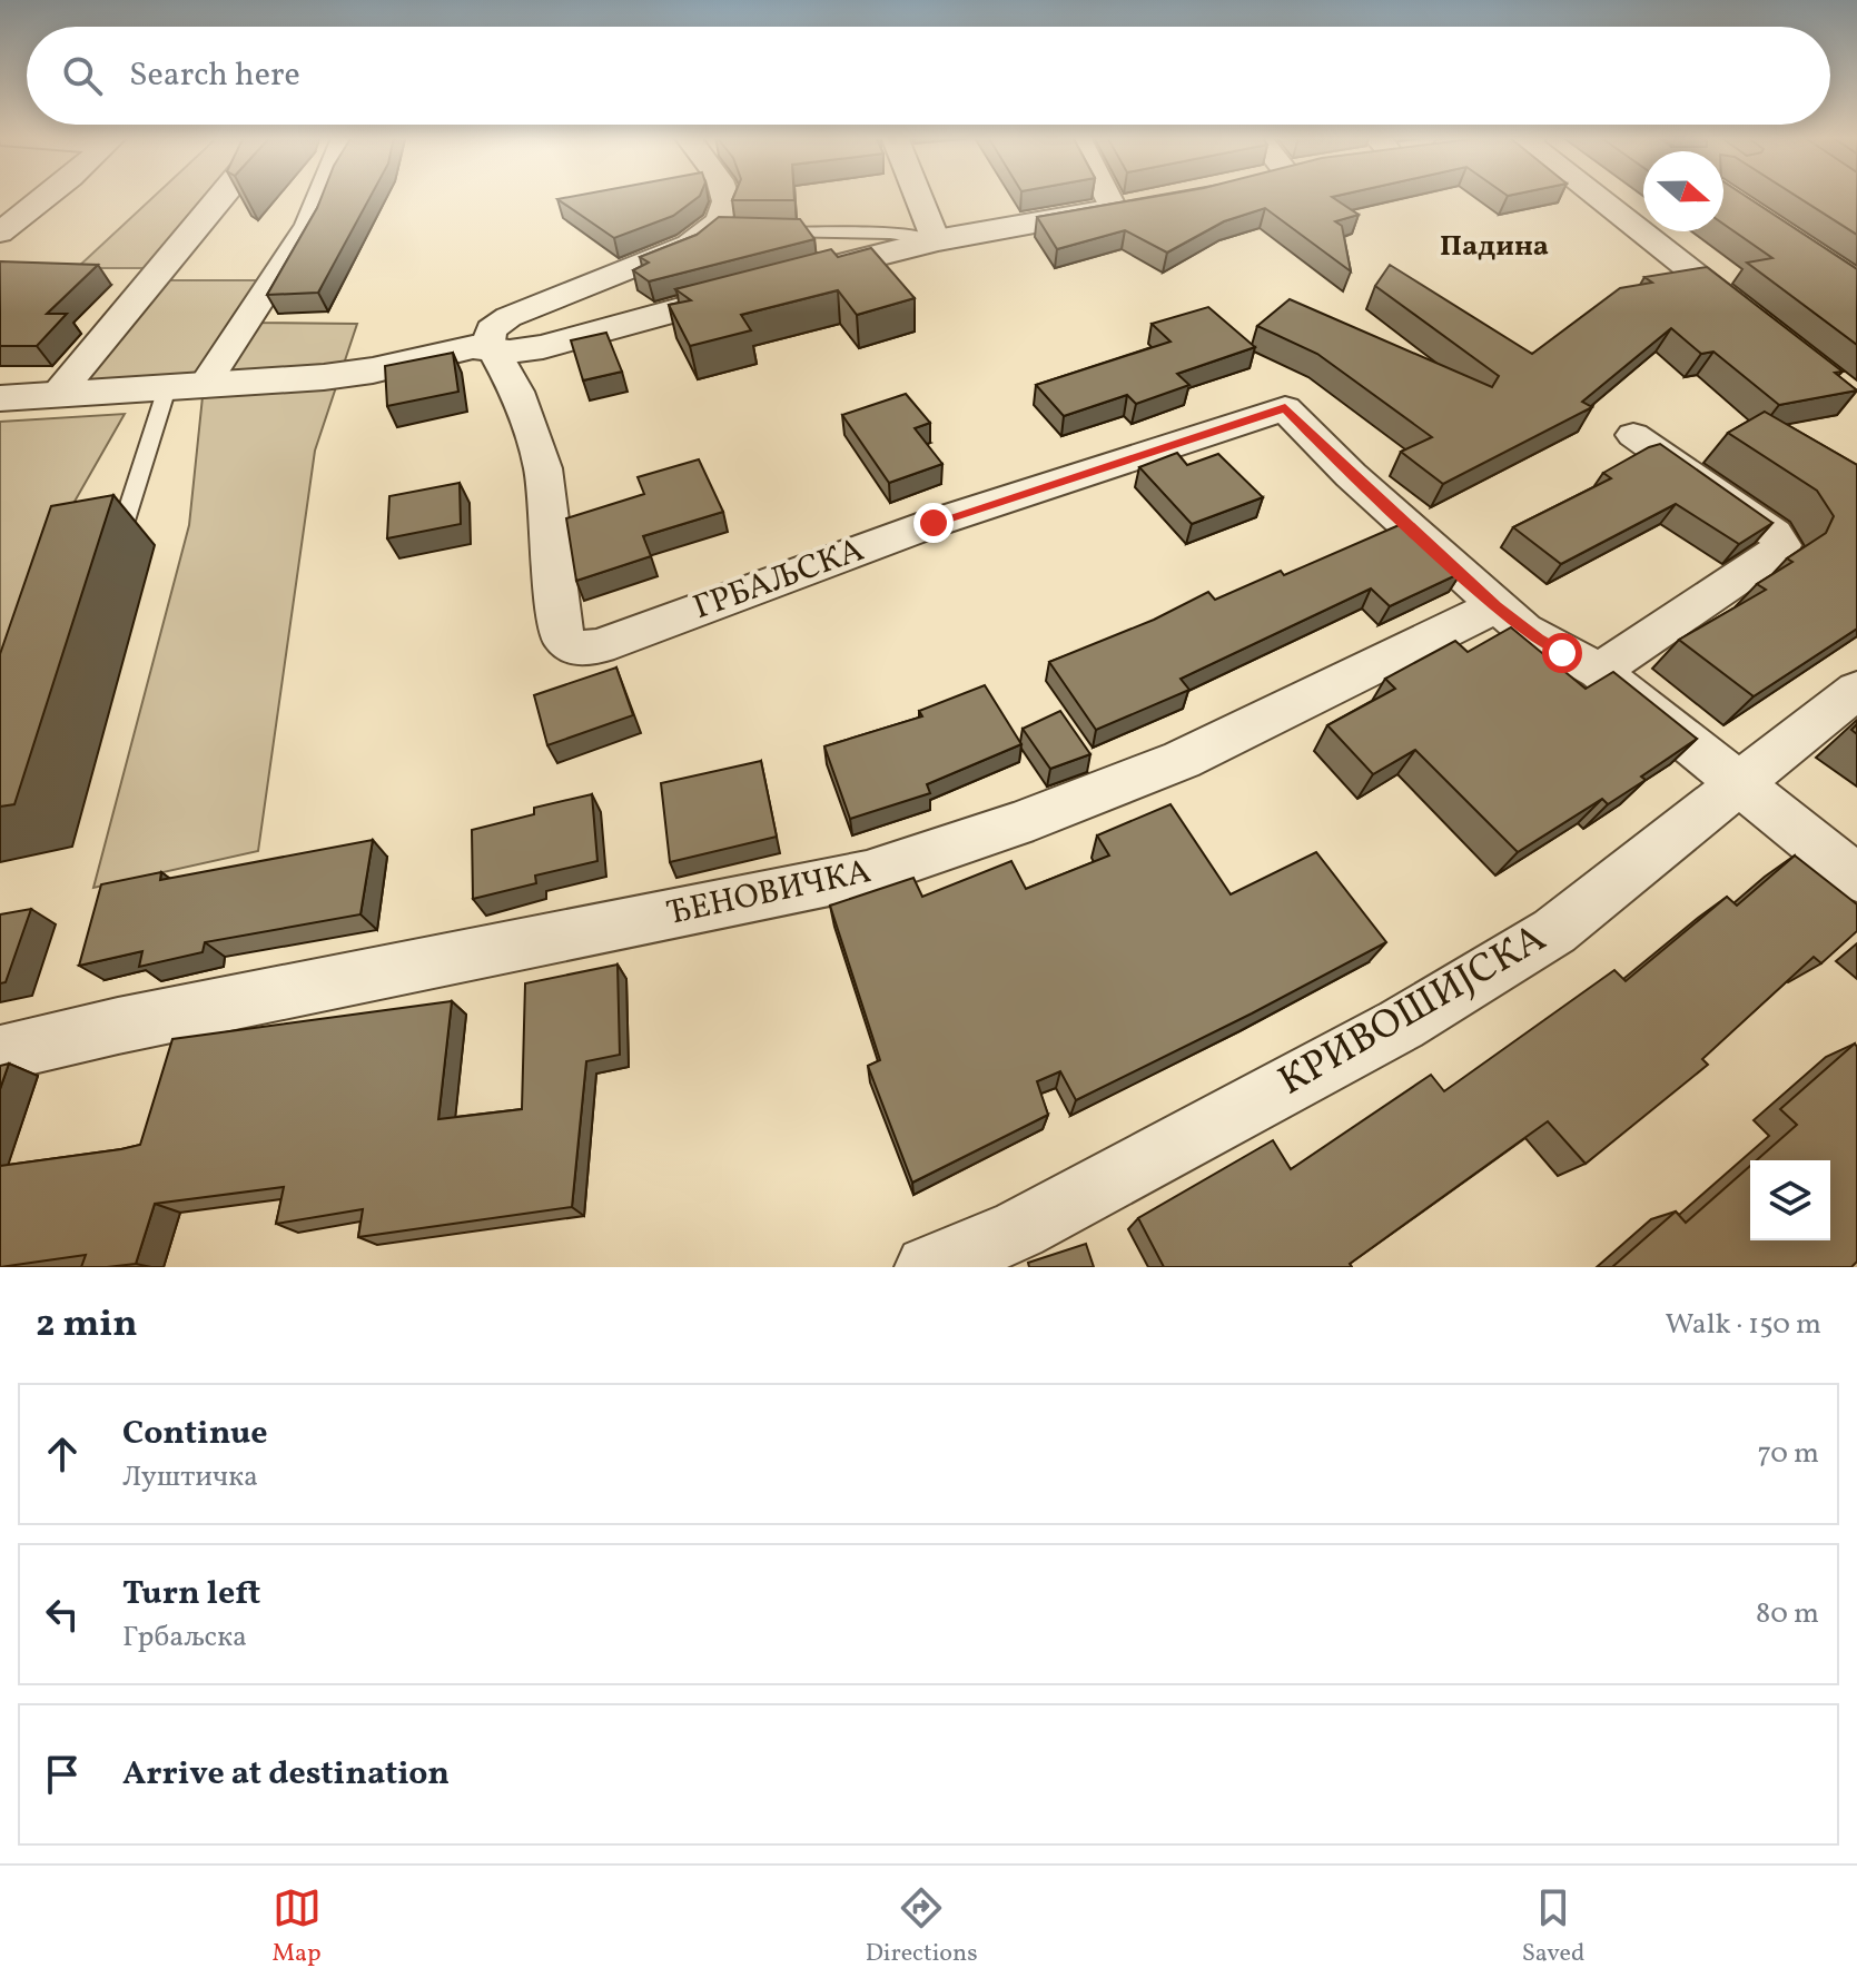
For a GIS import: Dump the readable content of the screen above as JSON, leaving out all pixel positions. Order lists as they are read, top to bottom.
{
  "streets": {
    "street": ["ГРБАЉСКА", "ЂЕНОВИЧКА", "КРИВОШИЈСКА"]
  },
  "crossings": [
    ["ГРБАЉСКА", "ЂЕНОВИЧКА"]
  ],
  "districts": ["Падина"],
  "north": "right",
  "page": {
    "search": "Search here",
    "heading": ["2 min", "Walk · 150 m"],
    "list": [
      ["Continue", "Луштичка", "70 m"],
      ["Turn left", "Грбаљска", "80 m"],
      "Arrive at destination"
    ],
    "nav": ["Map", "Directions", "Saved"]
  }
}
